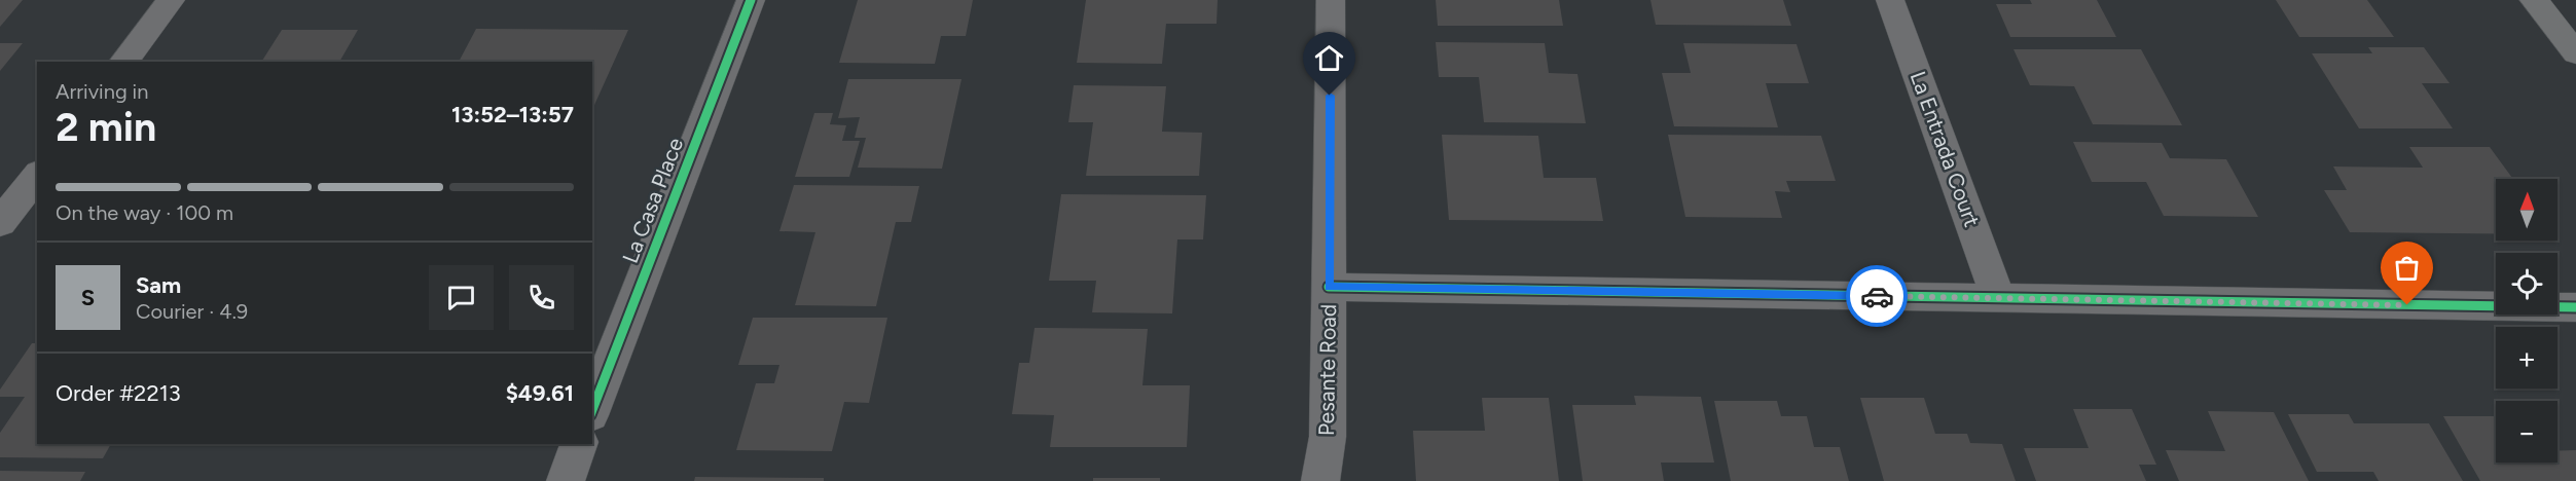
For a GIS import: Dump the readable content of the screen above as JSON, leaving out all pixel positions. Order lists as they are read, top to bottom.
{
  "streets": {
    "street": ["La Entrada Court", "La Casa Place", "Pesante Road"]
  },
  "north": "top",
  "page": {
    "heading": ["2 min", "Arriving in", "13:52–13:57"],
    "panel": [
      "Sam",
      "Courier · 4.9",
      "Order #2213",
      "$49.61"
    ],
    "bar": "On the way · 100 m",
    "map_buttons": ["+", "−"],
    "round": "S"
  }
}
